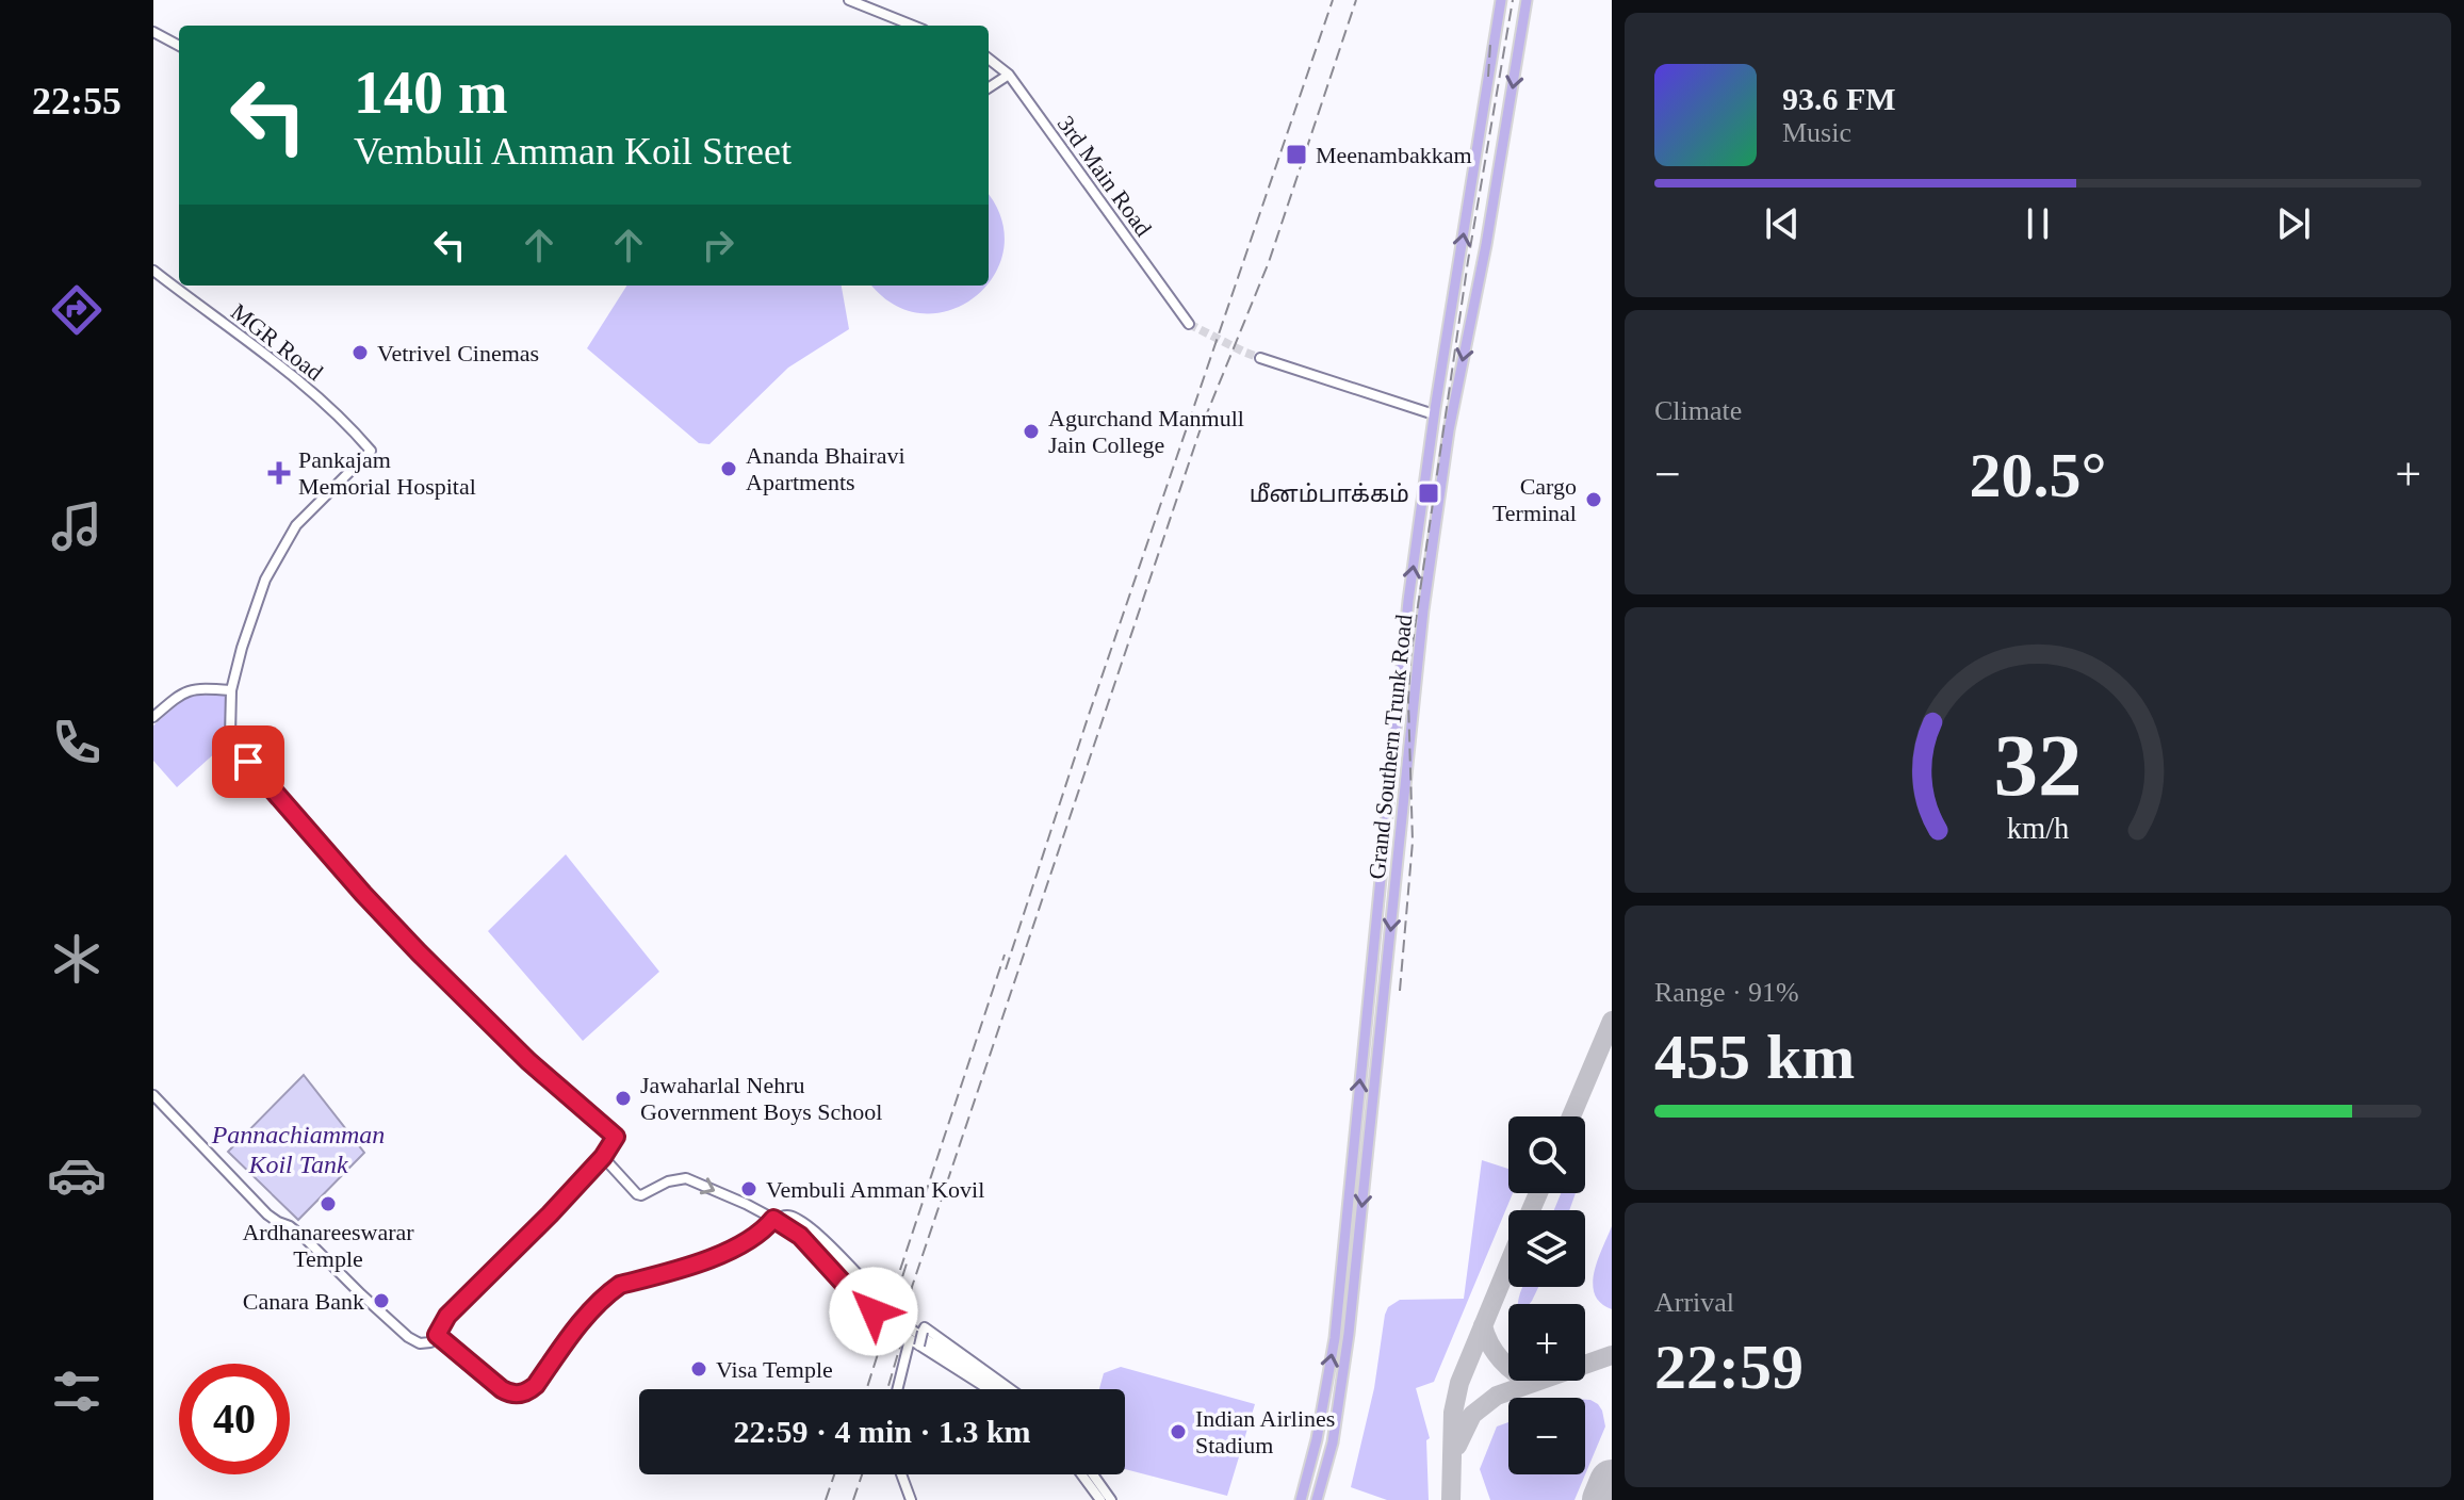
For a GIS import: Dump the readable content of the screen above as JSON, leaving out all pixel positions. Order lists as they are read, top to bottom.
{
  "streets": {
    "main road": ["Grand Southern Trunk Road"],
    "street": ["3rd Main Road", "MGR Road"]
  },
  "water": ["Pannachiamman Koil Tank"],
  "places": {
    "transit": ["Meenambakkam", "மீனம்பாக்கம்"],
    "other": [
      "Vetrivel Cinemas",
      "Agurchand Manmull Jain College",
      "Ananda Bhairavi Apartments",
      "Cargo Terminal",
      "Jawaharlal Nehru Government Boys School",
      "Vembuli Amman Kovil",
      "Ardhanareeswarar Temple",
      "Canara Bank",
      "Visa Temple",
      "Indian Airlines Stadium"
    ],
    "health": ["Pankajam Memorial Hospital"]
  },
  "page": {
    "tabs": "22:55",
    "turn": ["140 m", "Vembuli Amman Koil Street"],
    "song": ["93.6 FM", "Music"],
    "tile": [
      "Climate",
      ["Range · 91%", "455 km"],
      ["Arrival", "22:59"]
    ],
    "heat": ["−", "20.5°", "+"],
    "map_buttons": ["+", "−"],
    "limit": "40",
    "trip": "22:59 · 4 min · 1.3 km",
    "gauge": ["32", "km/h"]
  }
}
